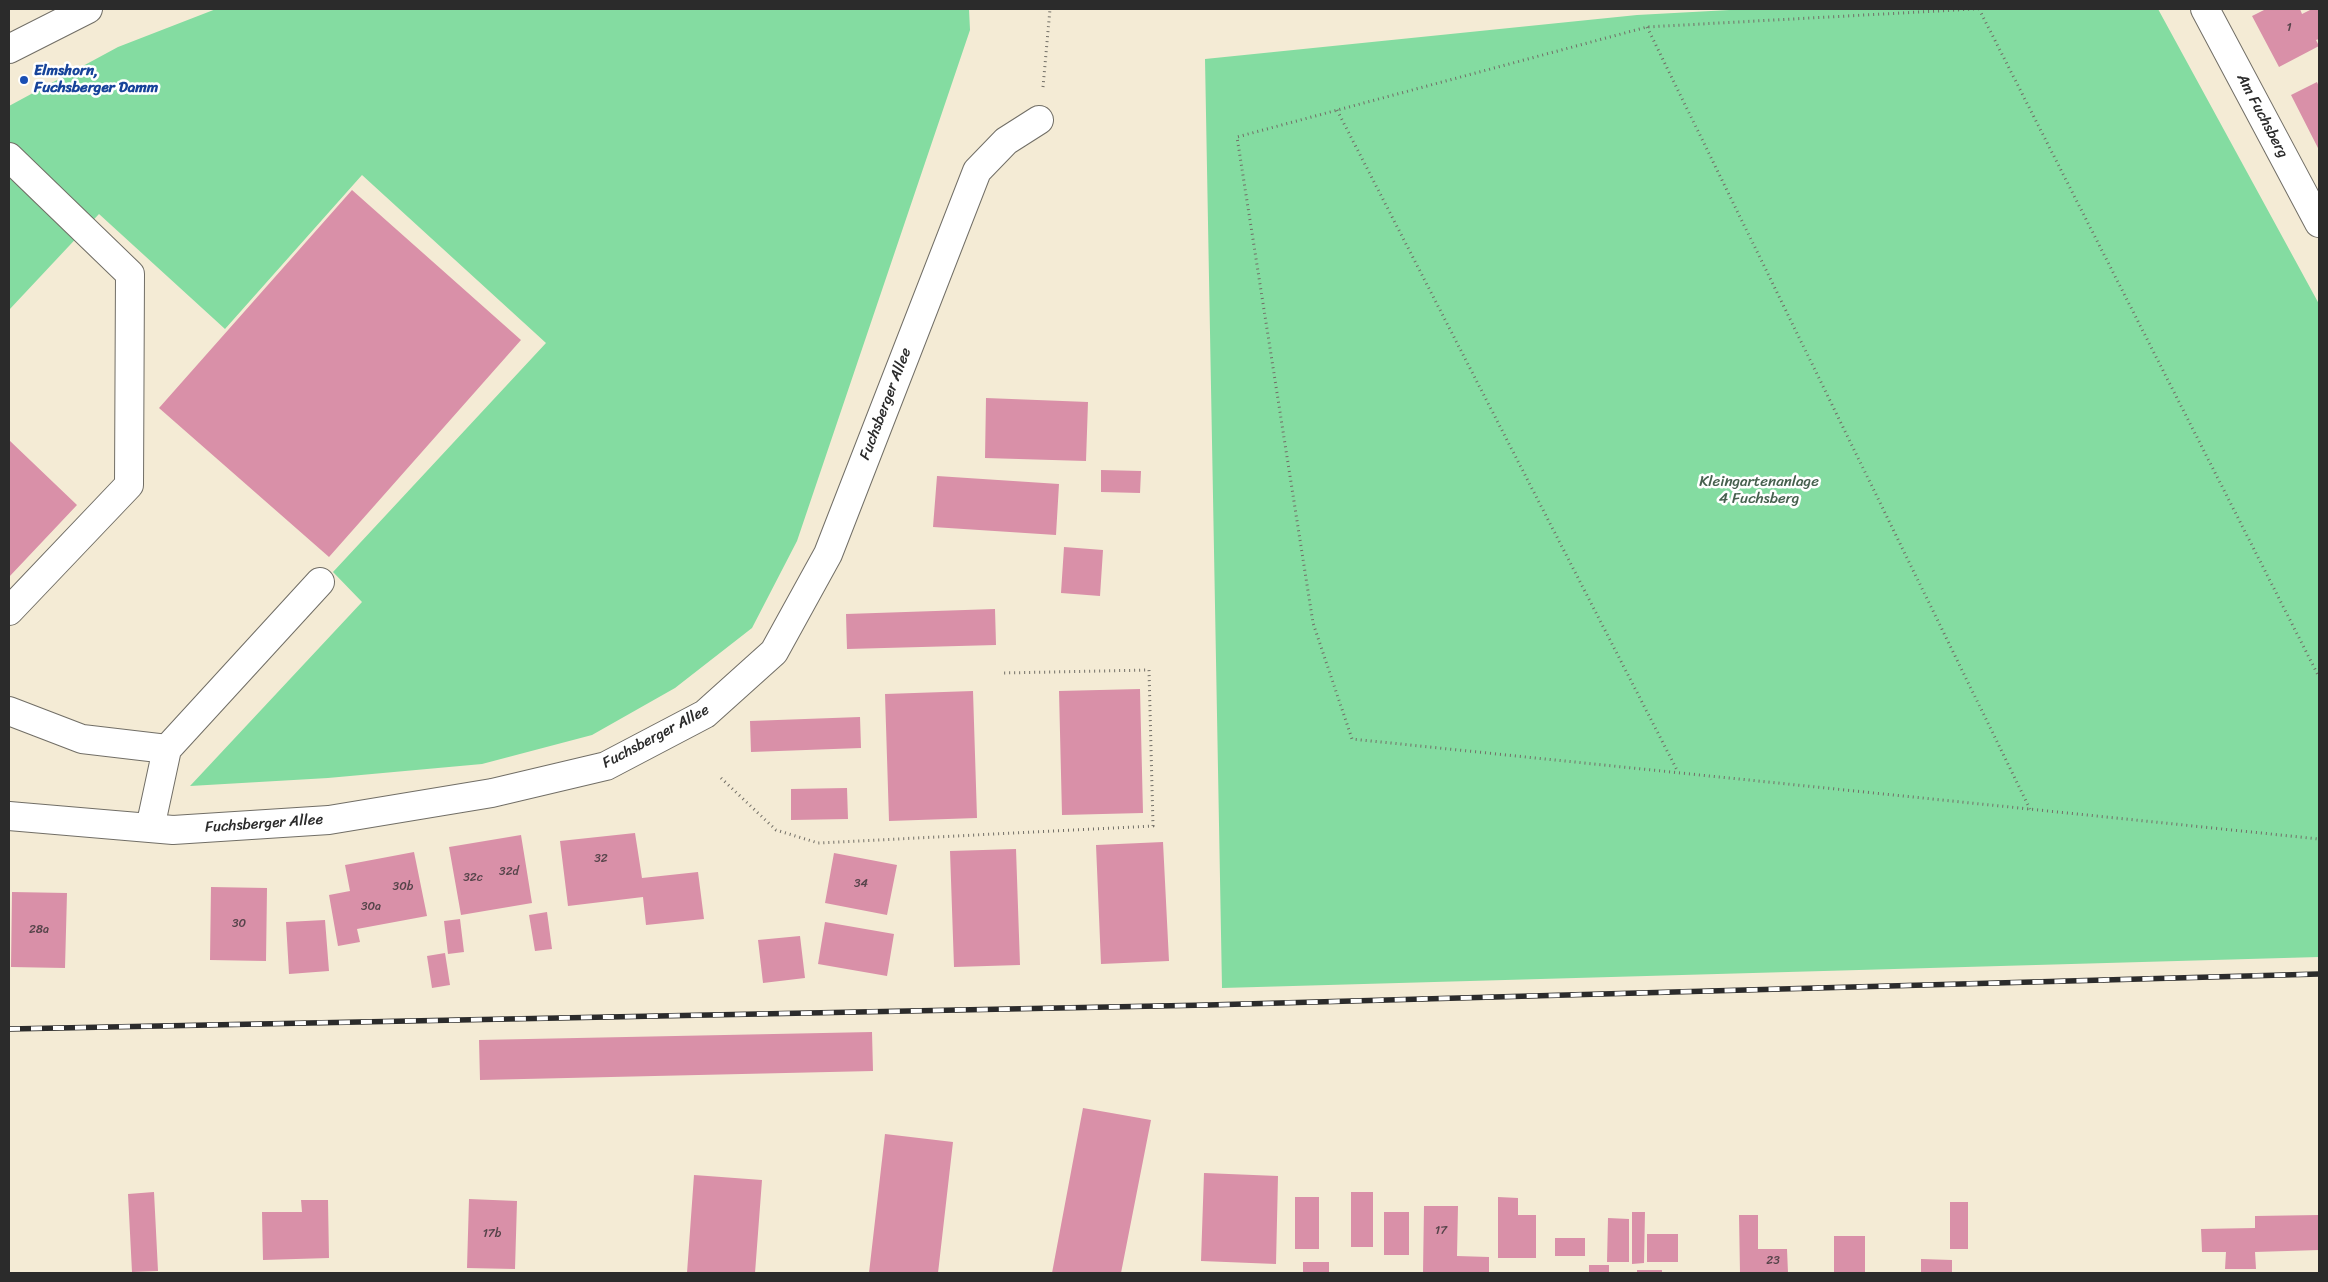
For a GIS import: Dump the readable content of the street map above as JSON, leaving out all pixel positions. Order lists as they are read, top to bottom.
{
  "streets": {
    "street": ["Am Fuchsberg", "Fuchsberger Allee"]
  },
  "parks": ["Kleingartenanlage 4 Fuchsberg"],
  "places": ["Elmshorn, Fuchsberger Damm"],
  "house_numbers": [
    "1",
    "32",
    "32d",
    "32c",
    "34",
    "30b",
    "30a",
    "30",
    "28a",
    "17",
    "17b",
    "23"
  ]
}
